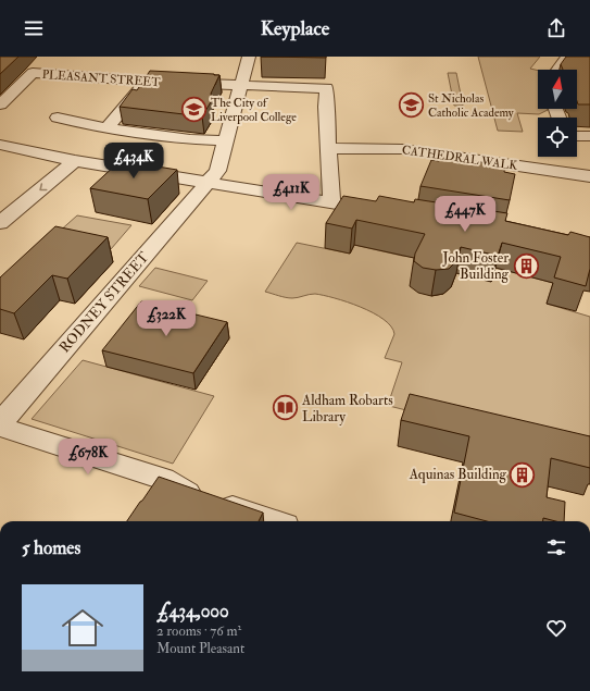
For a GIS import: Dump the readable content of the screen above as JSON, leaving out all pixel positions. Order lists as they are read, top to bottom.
{
  "streets": {
    "street": ["PLEASANT STREET", "CATHEDRAL WALK", "RODNEY STREET"]
  },
  "crossings": [
    ["PLEASANT STREET", "CATHEDRAL WALK"],
    ["PLEASANT STREET", "RODNEY STREET"]
  ],
  "places": {
    "school or university": ["St Nicholas Catholic Academy", "The City of Liverpool College"],
    "building": ["John Foster Building", "Aquinas Building"],
    "library": ["Aldham Robarts Library"]
  },
  "north": "top",
  "page": {
    "header": "Keyplace",
    "price": [
      "£434K",
      "£411K",
      "£447K",
      "£322K",
      "£678K"
    ],
    "heading": "5 homes",
    "list": [
      {
        "name": "£434,000",
        "note": "2 rooms · 76 m² · Mount Pleasant"
      }
    ]
  }
}
